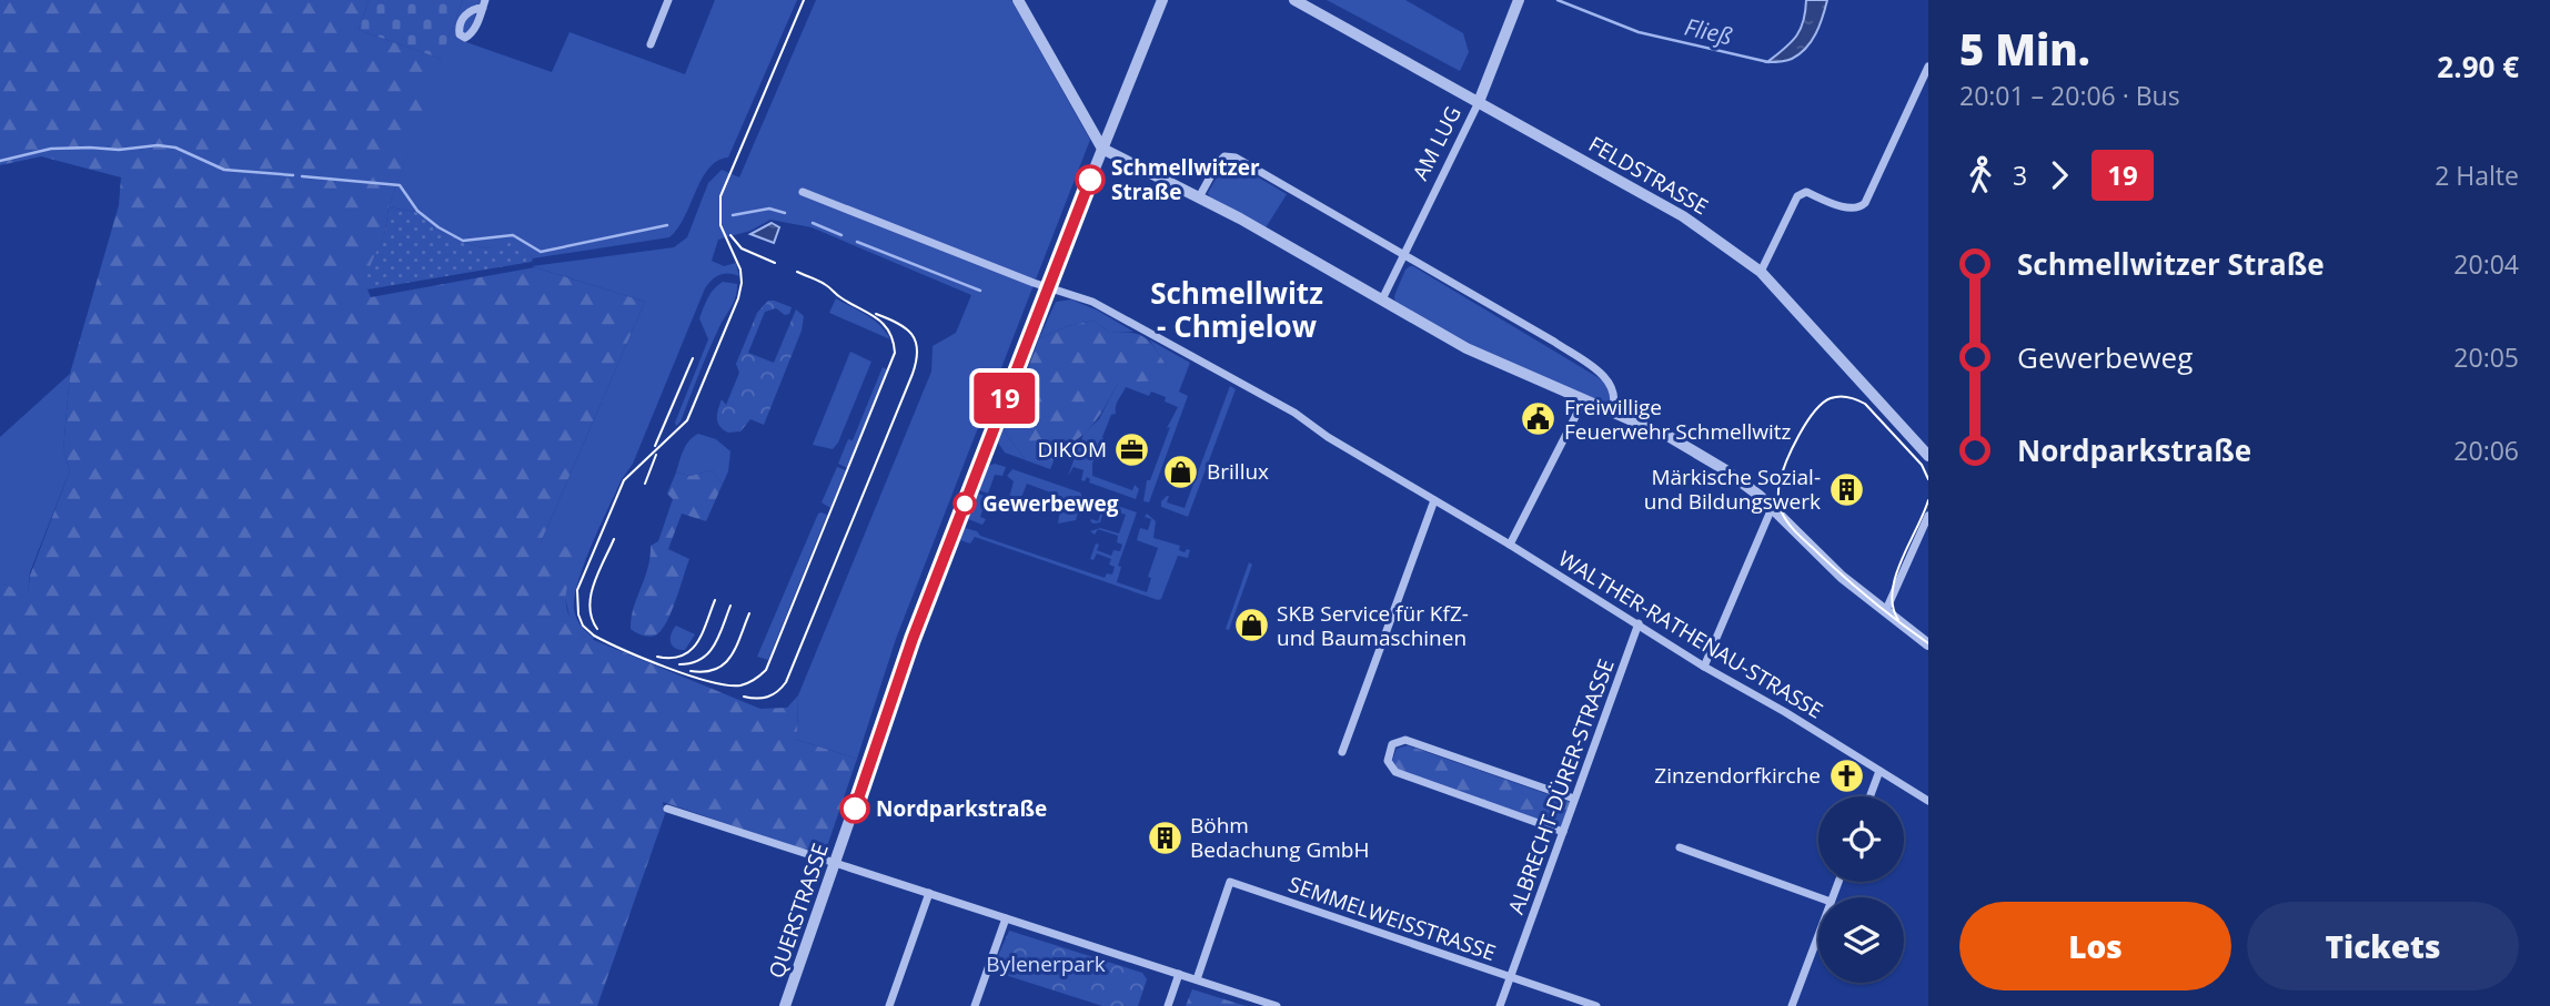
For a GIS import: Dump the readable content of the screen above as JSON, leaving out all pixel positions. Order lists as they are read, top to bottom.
{
  "streets": {
    "street": [
      "AM LUG",
      "FELDSTRASSE",
      "WALTHER-RATHENAU-STRASSE",
      "ALBRECHT-DÜRER-STRASSE",
      "QUERSTRASSE",
      "SEMMELWEISSTRASSE"
    ]
  },
  "crossings": [
    ["AM LUG", "FELDSTRASSE"],
    ["WALTHER-RATHENAU-STRASSE", "ALBRECHT-DÜRER-STRASSE"],
    ["WALTHER-RATHENAU-STRASSE", "QUERSTRASSE"],
    ["ALBRECHT-DÜRER-STRASSE", "SEMMELWEISSTRASSE"]
  ],
  "districts": ["Schmellwitz - Chmjelow"],
  "water": ["Fließ"],
  "parks": ["Bylenerpark"],
  "places": {
    "other": ["Schmellwitzer Straße", "Gewerbeweg", "Nordparkstraße"],
    "public building": ["Freiwillige Feuerwehr Schmellwitz"],
    "office": ["DIKOM"],
    "shop": ["Brillux", "SKB Service für KfZ- und Baumaschinen"],
    "building": ["Märkische Sozial- und Bildungswerk", "Böhm Bedachung GmbH"],
    "church": ["Zinzendorfkirche"]
  },
  "lines": ["bus line 19"],
  "page": {
    "on_map": "19",
    "heading": ["5 Min.", "20:01 – 20:06 · Bus", "2.90 €"],
    "legs": ["3", "19", "2 Halte"],
    "list": [
      {
        "name": "Schmellwitzer Straße",
        "value": "20:04"
      },
      {
        "name": "Gewerbeweg",
        "value": "20:05"
      },
      {
        "name": "Nordparkstraße",
        "value": "20:06"
      }
    ],
    "buttons": ["Los", "Tickets"]
  }
}
